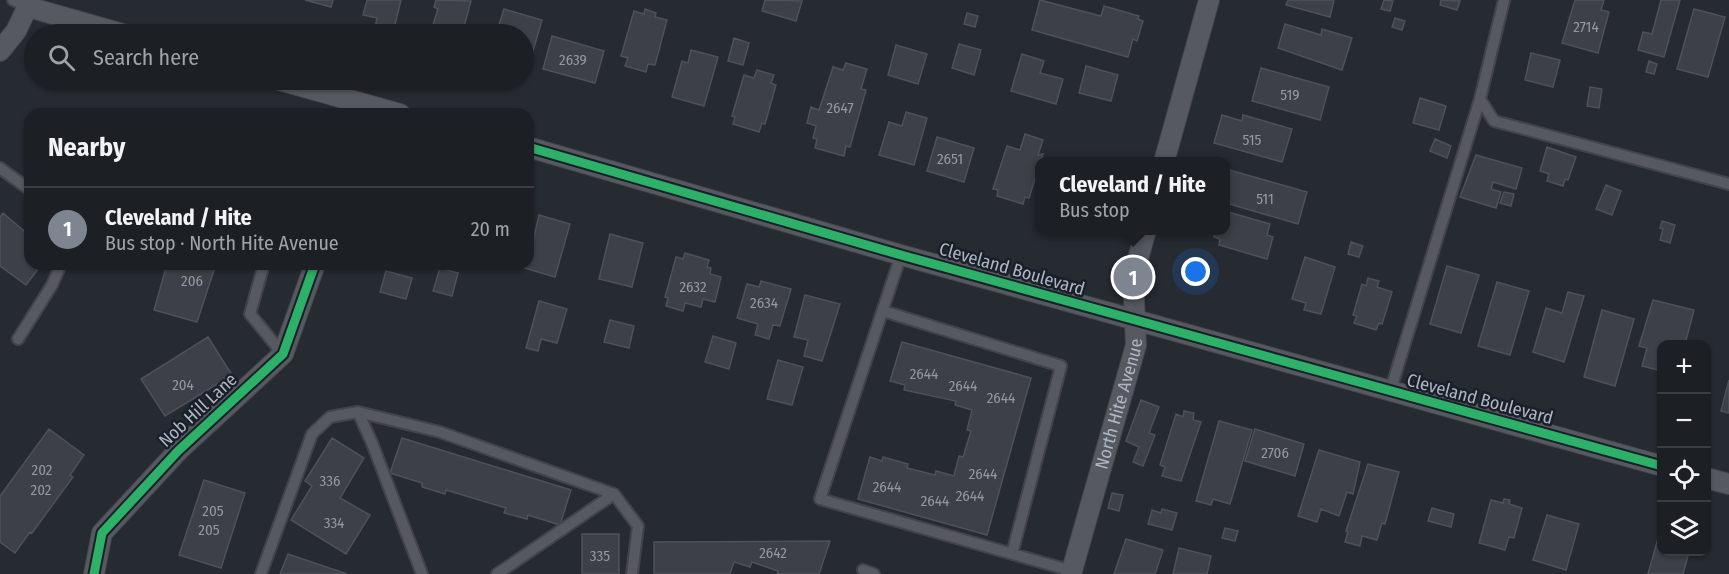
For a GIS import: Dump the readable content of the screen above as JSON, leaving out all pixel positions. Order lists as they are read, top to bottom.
{
  "streets": {
    "street": ["Cleveland Boulevard", "North Hite Avenue", "Nob Hill Lane"]
  },
  "crossings": [
    ["Cleveland Boulevard", "North Hite Avenue"]
  ],
  "house_numbers": [
    "2714",
    "2639",
    "519",
    "2647",
    "515",
    "2651",
    "511",
    "206",
    "2632",
    "2634",
    "2644",
    "204",
    "2644",
    "2644",
    "2706",
    "202",
    "2644",
    "336",
    "2644",
    "202",
    "2644",
    "2644",
    "205",
    "334",
    "205",
    "2642",
    "335"
  ],
  "page": {
    "search": "Search here",
    "heading": "Nearby",
    "popup": ["Cleveland / Hite", "Bus stop"],
    "list": [
      {
        "mark": "1",
        "name": "Cleveland / Hite",
        "note": "Bus stop · North Hite Avenue",
        "value": "20 m"
      }
    ],
    "pins": "1",
    "map_buttons": ["+", "−"]
  }
}
